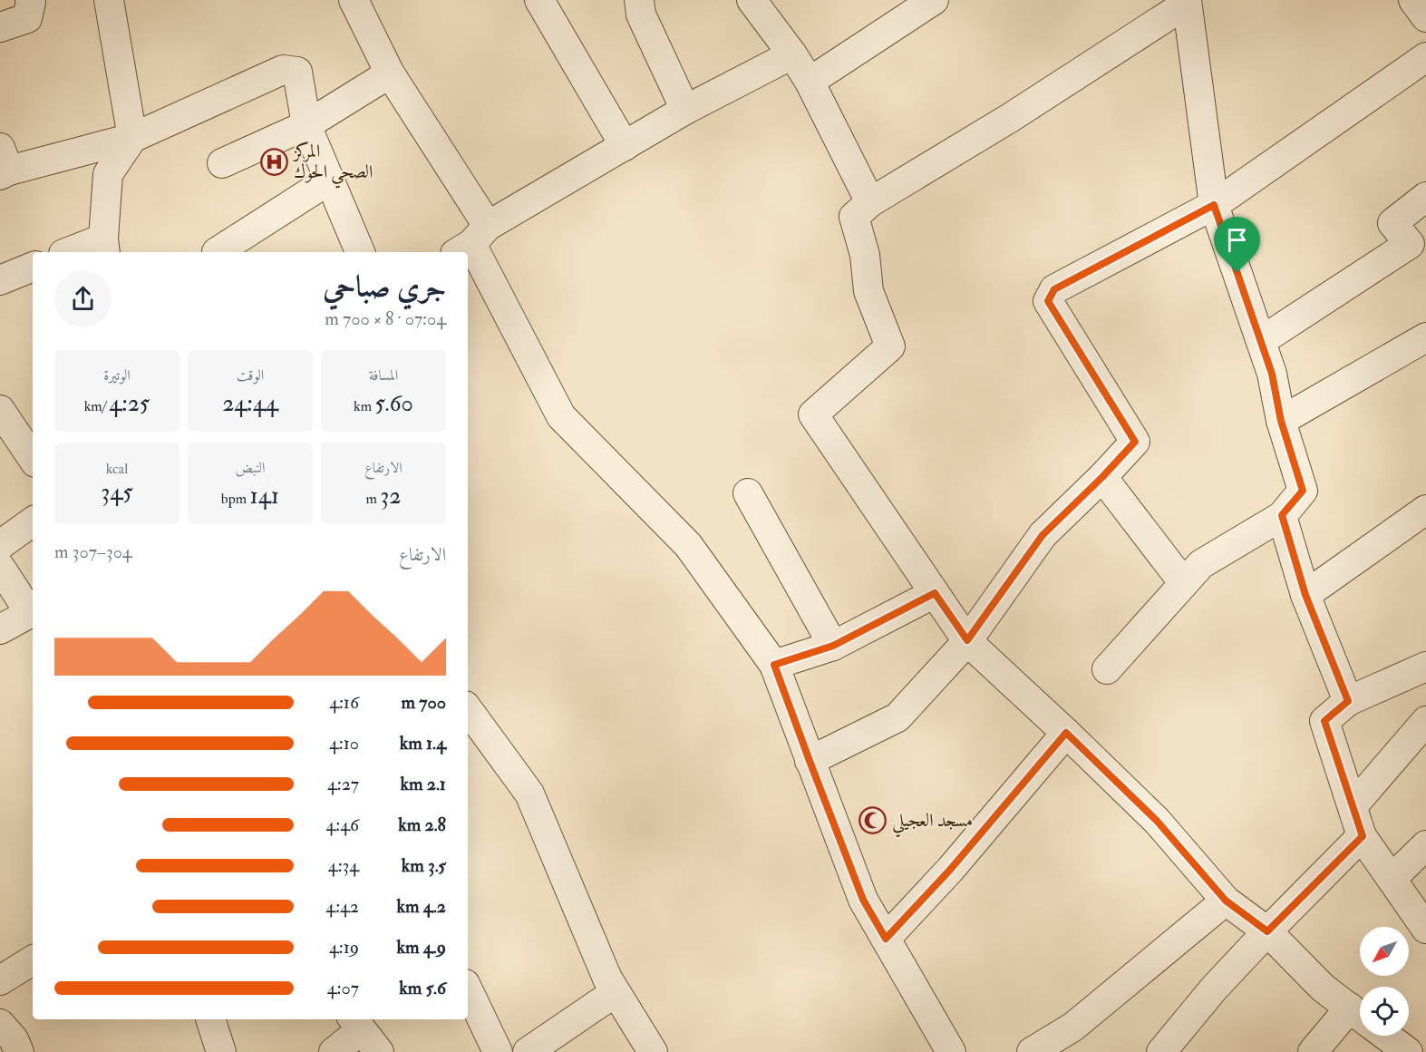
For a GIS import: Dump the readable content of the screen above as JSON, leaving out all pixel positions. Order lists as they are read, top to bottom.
{
  "places": {
    "hospital": ["المركز الصحي الحوك"],
    "mosque": ["مسجد العجيلي"]
  },
  "north": "bottom left",
  "page": {
    "heading": ["جري صباحي", "07:04 · 8 × 700 m"],
    "stats": [
      ["المسافة", "5.60 km"],
      ["الوقت", "24:44"],
      ["الوتيرة", "4:25 /km"],
      ["الارتفاع", "32 m"],
      ["النبض", "141 bpm"],
      ["kcal", "345"]
    ],
    "chart": ["الارتفاع", "304–307 m"],
    "list": [
      {
        "name": "700 m",
        "note": "4:16"
      },
      {
        "name": "1.4 km",
        "note": "4:10"
      },
      {
        "name": "2.1 km",
        "note": "4:27"
      },
      {
        "name": "2.8 km",
        "note": "4:46"
      },
      {
        "name": "3.5 km",
        "note": "4:34"
      },
      {
        "name": "4.2 km",
        "note": "4:42"
      },
      {
        "name": "4.9 km",
        "note": "4:19"
      },
      {
        "name": "5.6 km",
        "note": "4:07"
      }
    ]
  }
}
